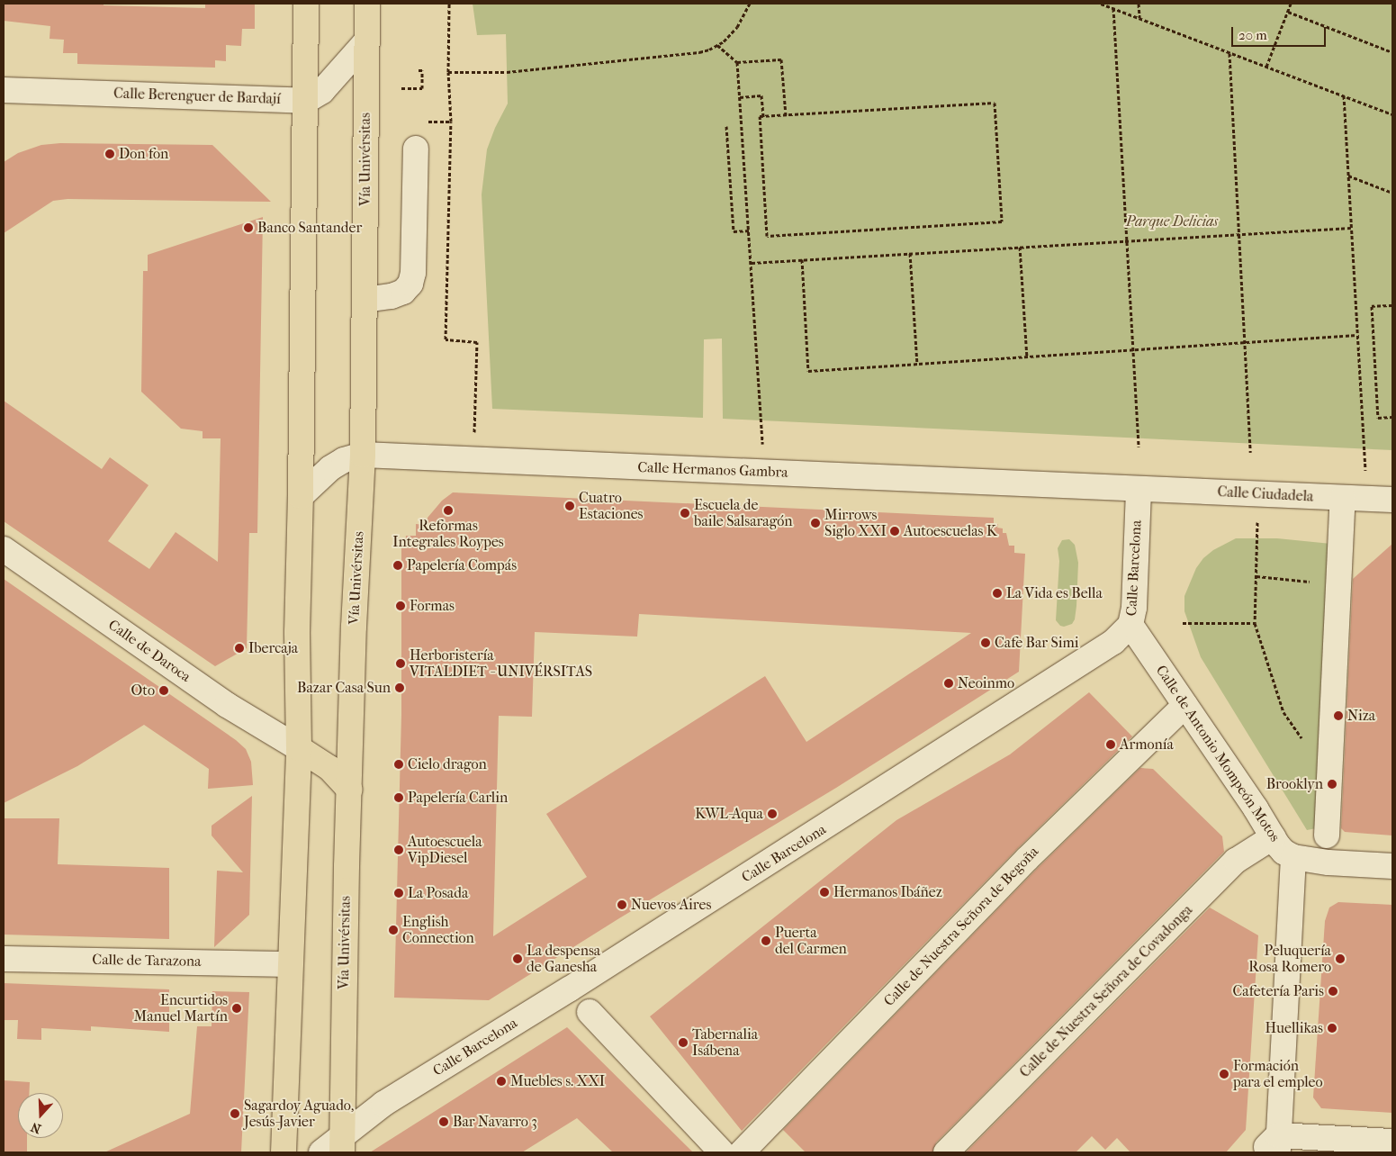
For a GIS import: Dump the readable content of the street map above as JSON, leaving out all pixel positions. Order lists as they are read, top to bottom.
{
  "streets": {
    "main road": ["Vía Univérsitas"],
    "street": [
      "Calle Berenguer de Bardají",
      "Calle Hermanos Gambra",
      "Calle Ciudadela",
      "Calle Barcelona",
      "Calle de Daroca",
      "Calle de Antonio Mompeón Motos",
      "Calle de Nuestra Señora de Begoña",
      "Calle de Tarazona",
      "Calle de Nuestra Señora de Covadonga"
    ]
  },
  "crossings": [
    ["Vía Univérsitas", "Calle Hermanos Gambra"],
    ["Vía Univérsitas", "Calle Barcelona"],
    ["Calle Hermanos Gambra", "Calle Ciudadela"],
    ["Calle Hermanos Gambra", "Calle Barcelona"],
    ["Calle Ciudadela", "Calle Barcelona"],
    ["Calle Barcelona", "Calle de Antonio Mompeón Motos"],
    ["Calle de Antonio Mompeón Motos", "Calle de Nuestra Señora de Begoña"],
    ["Calle de Antonio Mompeón Motos", "Calle de Nuestra Señora de Covadonga"]
  ],
  "parks": ["Parque Delicias"],
  "places": [
    "Don fon",
    "Banco Santander",
    "Cuatro Estaciones",
    "Reformas Integrales Roypes",
    "Escuela de baile Salsaragón",
    "Mirrows Siglo XXI",
    "Autoescuelas K",
    "Papelería Compás",
    "La Vida es Bella",
    "Formas",
    "Cafe Bar Simi",
    "Ibercaja",
    "Herboristería VITALDIET - UNIVÉRSITAS",
    "Neoinmo",
    "Bazar Casa Sun",
    "Oto",
    "Niza",
    "Armonía",
    "Cielo dragon",
    "Brooklyn",
    "Papelería Carlin",
    "KWL-Aqua",
    "Autoescuela VipDiesel",
    "Hermanos Ibáñez",
    "La Posada",
    "Nuevos Aires",
    "English Connection",
    "Puerta del Carmen",
    "La despensa de Ganesha",
    "Peluquería Rosa Romero",
    "Cafetería Paris",
    "Encurtidos Manuel Martín",
    "Huellikas",
    "Tabernalia Isábena",
    "Formación para el empleo",
    "Muebles s. XXI",
    "Sagardoy Aguado, Jesús-Javier",
    "Bar Navarro 3"
  ],
  "scale_bar": "20 m",
  "north": "bottom"
}
